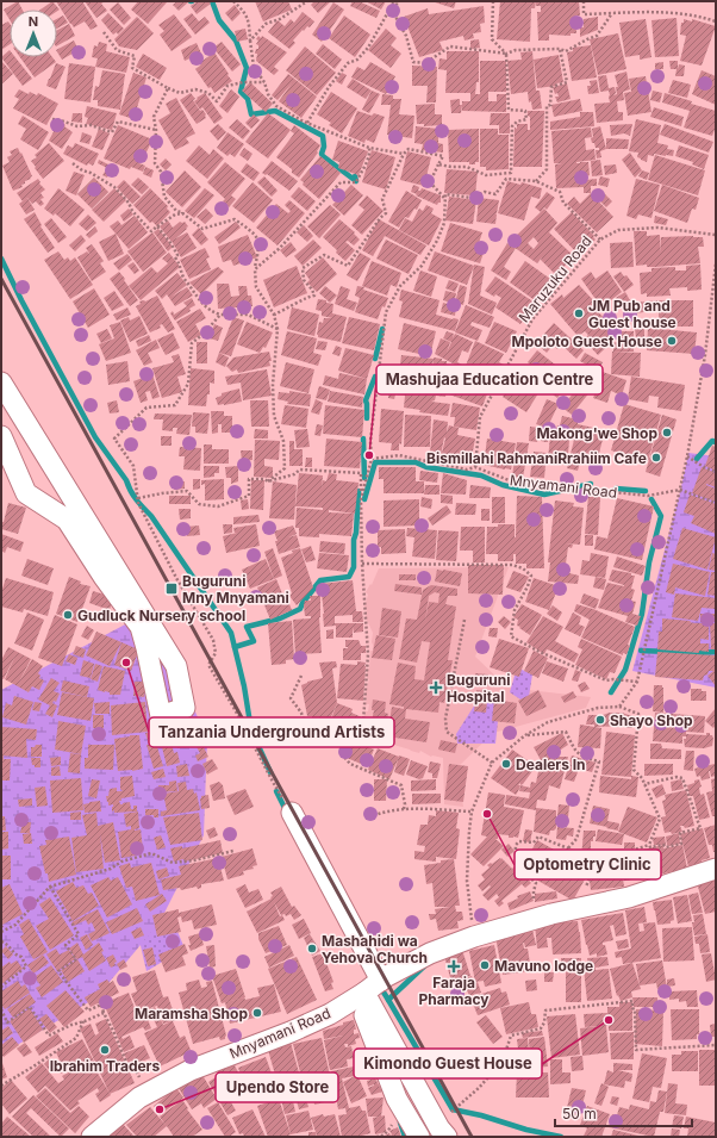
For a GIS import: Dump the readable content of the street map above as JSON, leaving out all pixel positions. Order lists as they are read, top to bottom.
{
  "streets": {
    "street": ["Mnyamani Road"],
    "path": ["Maruzuku Road"]
  },
  "crossings": [
    ["Maruzuku Road", "Mnyamani Road"]
  ],
  "places": {
    "other": [
      "JM Pub and Guest house",
      "Mpoloto Guest House",
      "Makong'we Shop",
      "Mashujaa Education Centre",
      "Bismillahi RahmaniRrahiim Cafe",
      "Gudluck Nursery school",
      "Tanzania Underground Artists",
      "Shayo Shop",
      "Dealers In",
      "Optometry Clinic",
      "Mashahidi wa Yehova Church",
      "Mavuno lodge",
      "Maramsha Shop",
      "Kimondo Guest House",
      "Ibrahim Traders",
      "Upendo Store"
    ],
    "transit": ["Buguruni Mny Mnyamani"],
    "health": ["Buguruni Hospital", "Faraja Pharmacy"]
  },
  "scale_bar": "50 m",
  "north": "top"
}
